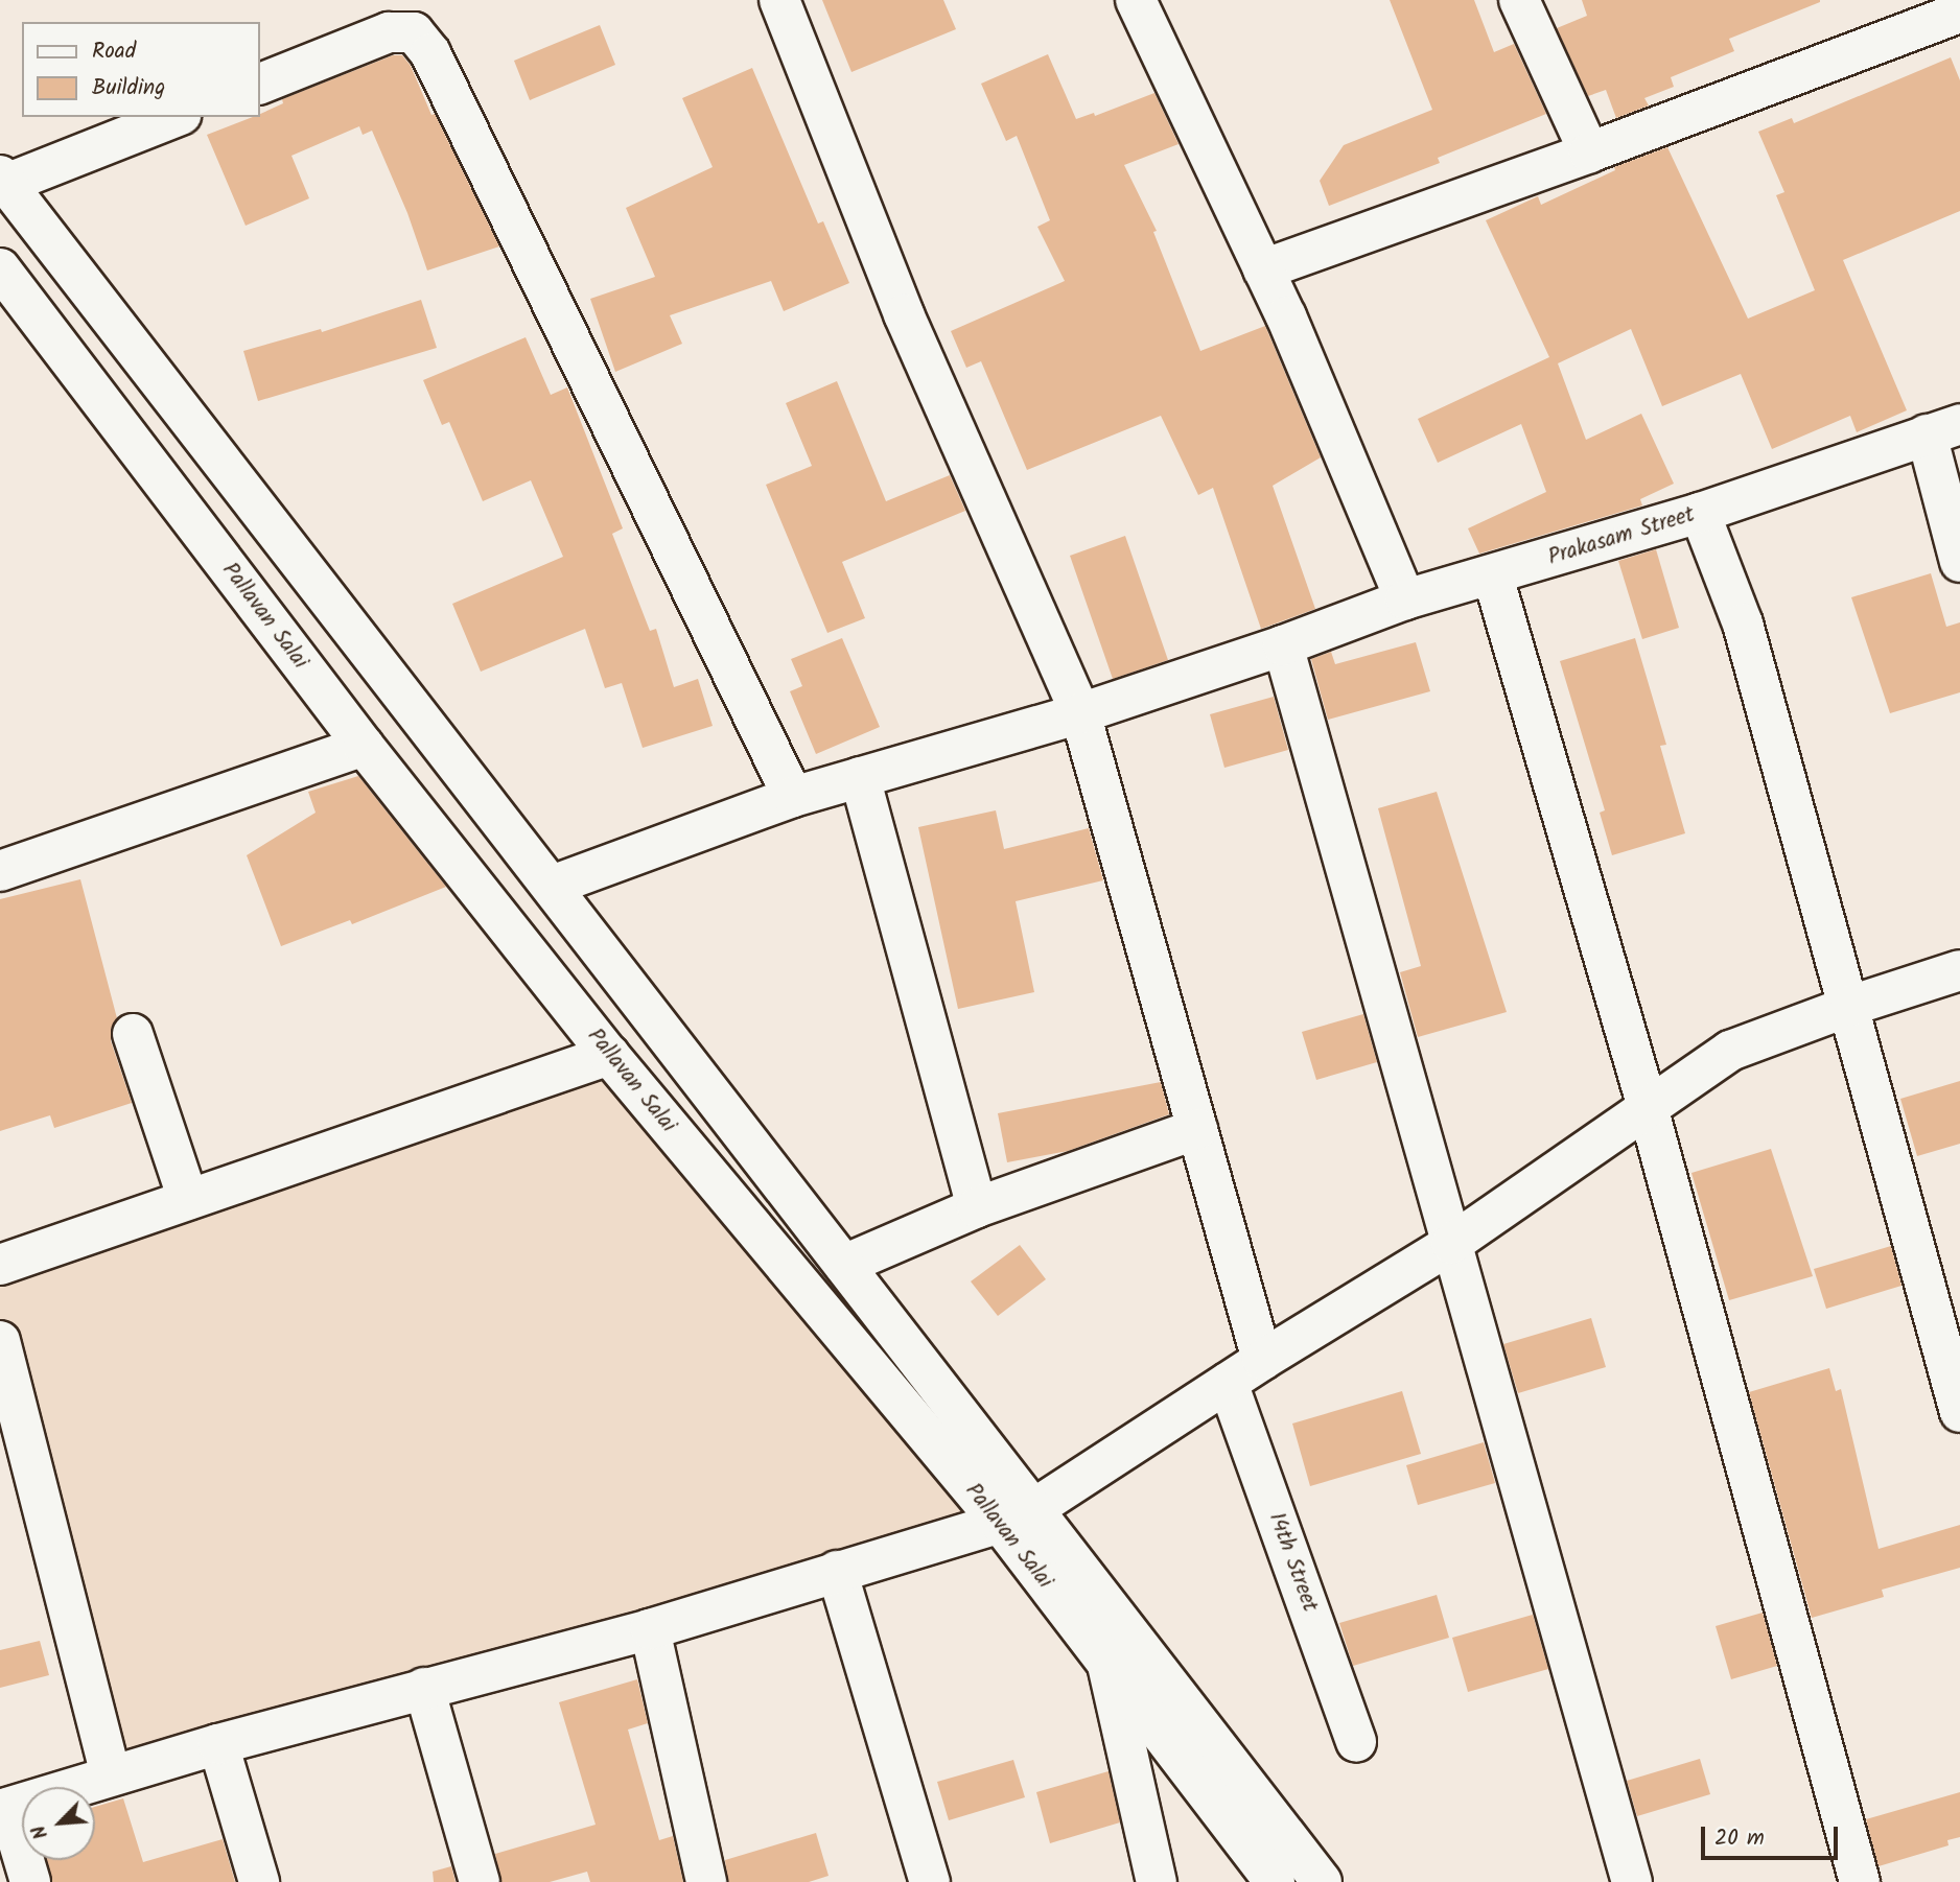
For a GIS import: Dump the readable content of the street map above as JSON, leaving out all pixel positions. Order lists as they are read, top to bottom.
{
  "streets": {
    "street": ["Prakasam Street", "Pallavan Salai", "14th Street"]
  },
  "legend": ["Road", "Building"],
  "scale_bar": "20 m",
  "north": "bottom left"
}
